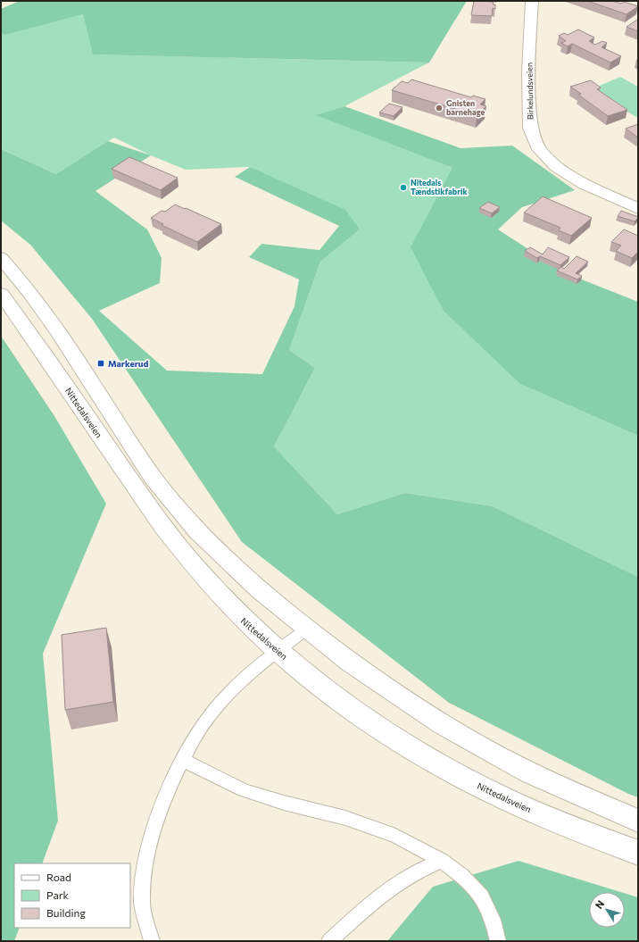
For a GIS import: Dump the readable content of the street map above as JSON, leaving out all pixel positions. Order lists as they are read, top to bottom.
{
  "streets": {
    "main road": ["Birkelundsveien", "Nittedalsveien"]
  },
  "places": {
    "other": ["Gnisten barnehage", "Nitedals Tændstikfabrik"],
    "transit": ["Markerud"]
  },
  "legend": ["Road", "Park", "Building"],
  "north": "top left"
}
